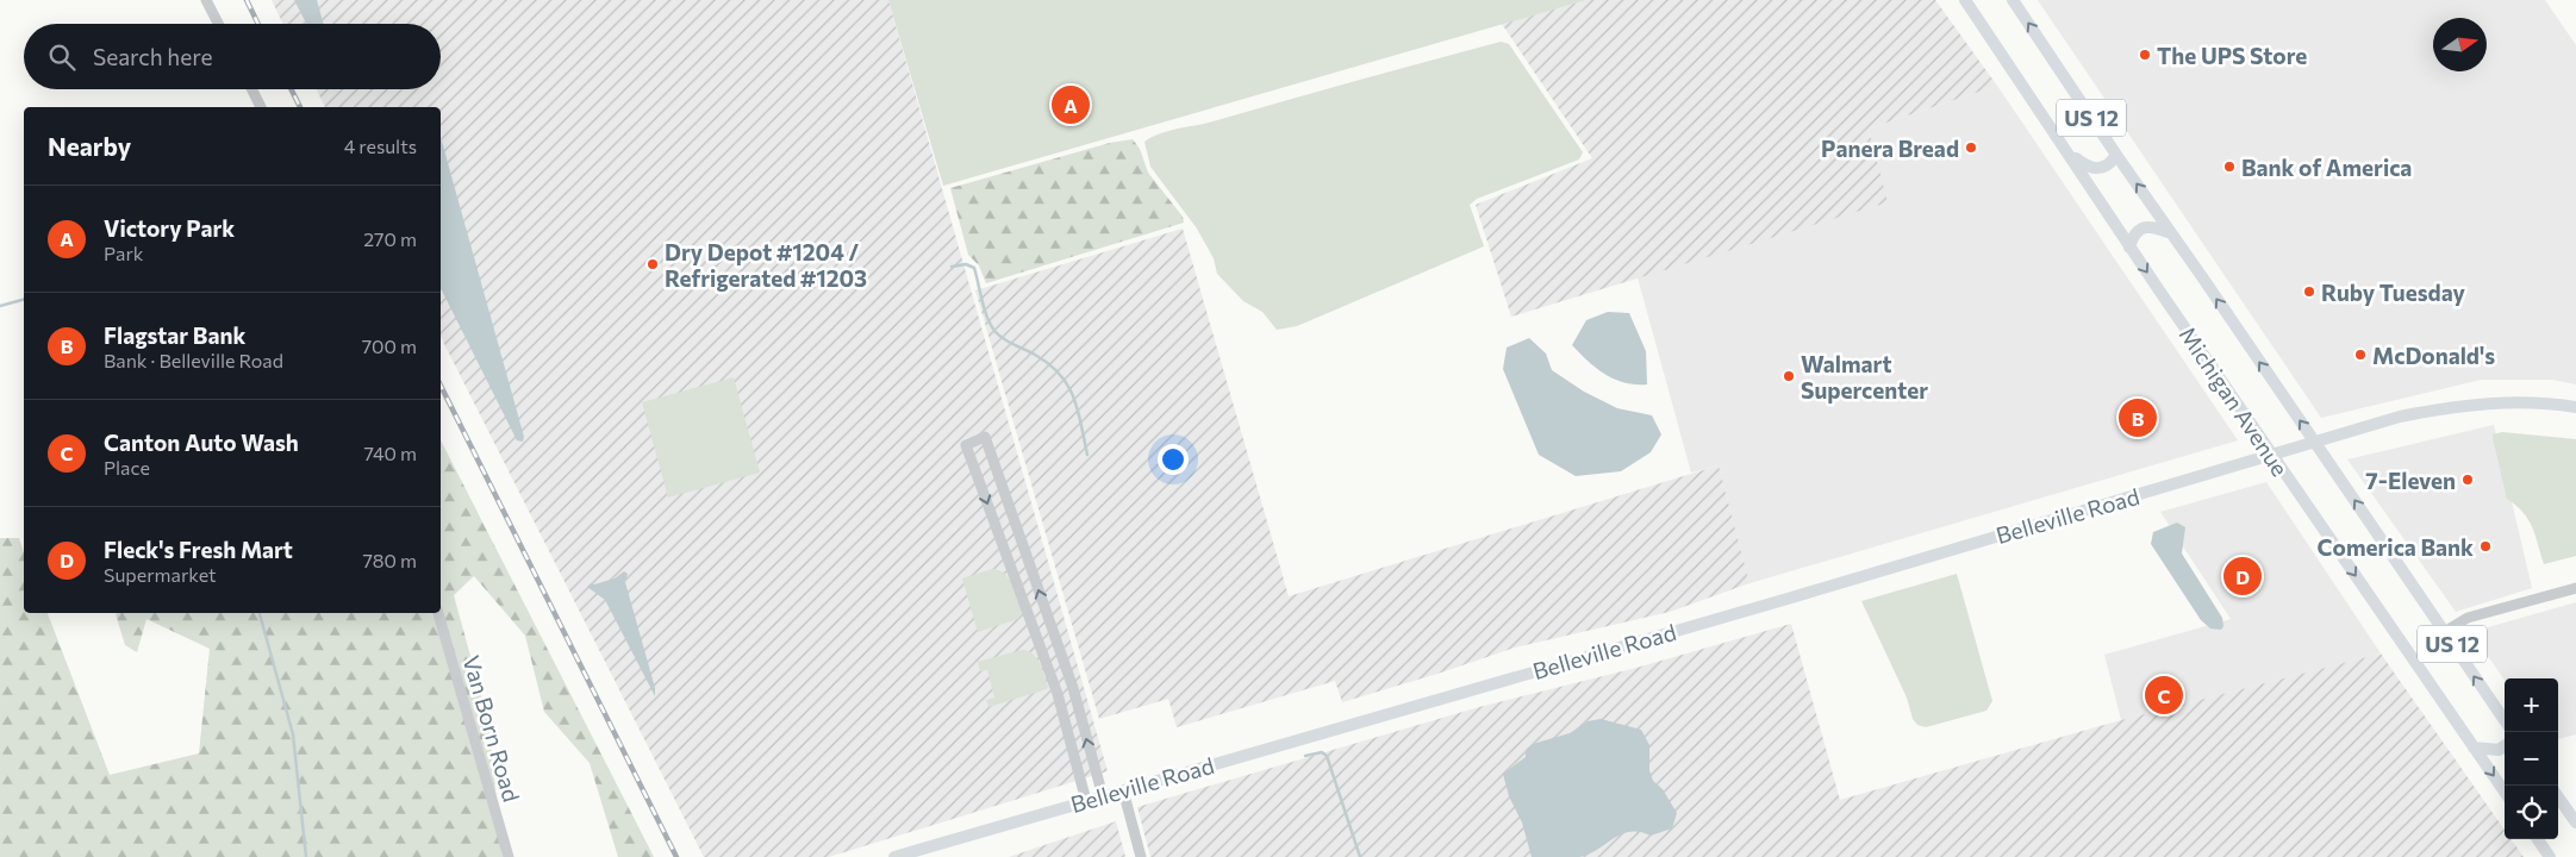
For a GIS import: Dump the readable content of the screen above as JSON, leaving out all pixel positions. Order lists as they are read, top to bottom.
{
  "streets": {
    "main road": ["US 12", "Michigan Avenue", "Belleville Road"],
    "street": ["Van Born Road"]
  },
  "crossings": [
    ["Michigan Avenue", "Belleville Road"]
  ],
  "places": [
    "The UPS Store",
    "Panera Bread",
    "Bank of America",
    "Dry Depot #1204 / Refrigerated #1203",
    "Ruby Tuesday",
    "McDonald's",
    "Walmart Supercenter",
    "7-Eleven",
    "Comerica Bank"
  ],
  "north": "right",
  "page": {
    "search": "Search here",
    "pins": [
      "A",
      "B",
      "D",
      "C"
    ],
    "heading": ["Nearby", "4 results"],
    "list": [
      {
        "mark": "A",
        "name": "Victory Park",
        "note": "Park",
        "value": "270 m"
      },
      {
        "mark": "B",
        "name": "Flagstar Bank",
        "note": "Bank · Belleville Road",
        "value": "700 m"
      },
      {
        "mark": "C",
        "name": "Canton Auto Wash",
        "note": "Place",
        "value": "740 m"
      },
      {
        "mark": "D",
        "name": "Fleck's Fresh Mart",
        "note": "Supermarket",
        "value": "780 m"
      }
    ],
    "map_buttons": ["+", "−"]
  }
}
